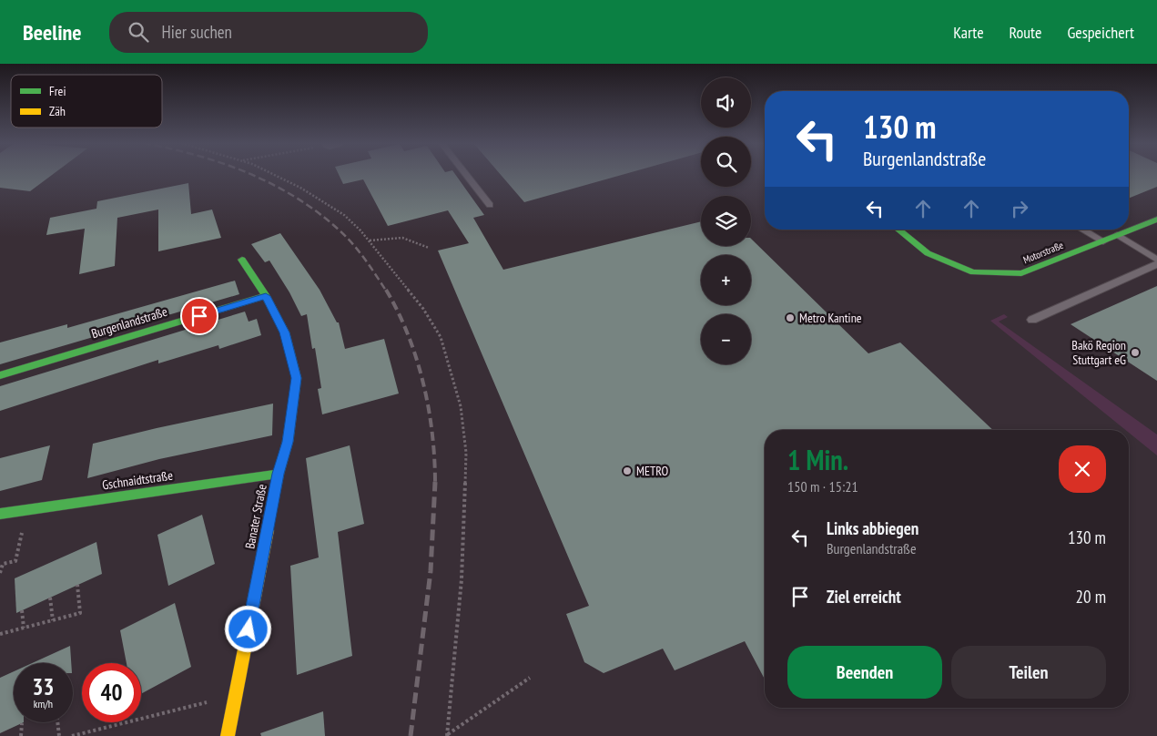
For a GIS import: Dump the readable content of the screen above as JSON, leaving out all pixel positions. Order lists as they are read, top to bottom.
{
  "streets": {
    "street": [
      "Motorstraße",
      "Burgenlandstraße",
      "Gschnaidtstraße",
      "Banater Straße"
    ]
  },
  "crossings": [
    ["Burgenlandstraße", "Banater Straße"],
    ["Gschnaidtstraße", "Banater Straße"]
  ],
  "places": ["Metro Kantine", "Bakö Region Stuttgart eG", "METRO"],
  "legend": ["Frei", "Zäh"],
  "page": {
    "header": "Beeline",
    "search": "Hier suchen",
    "nav": ["Karte", "Route", "Gespeichert"],
    "map_buttons": ["+", "−"],
    "turn": ["130 m", "Burgenlandstraße"],
    "heading": ["1 Min.", "150 m · 15:21"],
    "list": [
      {
        "name": "Links abbiegen",
        "note": "Burgenlandstraße",
        "value": "130 m"
      },
      {
        "name": "Ziel erreicht",
        "value": "20 m"
      }
    ],
    "buttons": ["Beenden", "Teilen"],
    "speed": "33 km/h",
    "limit": "40"
  }
}
